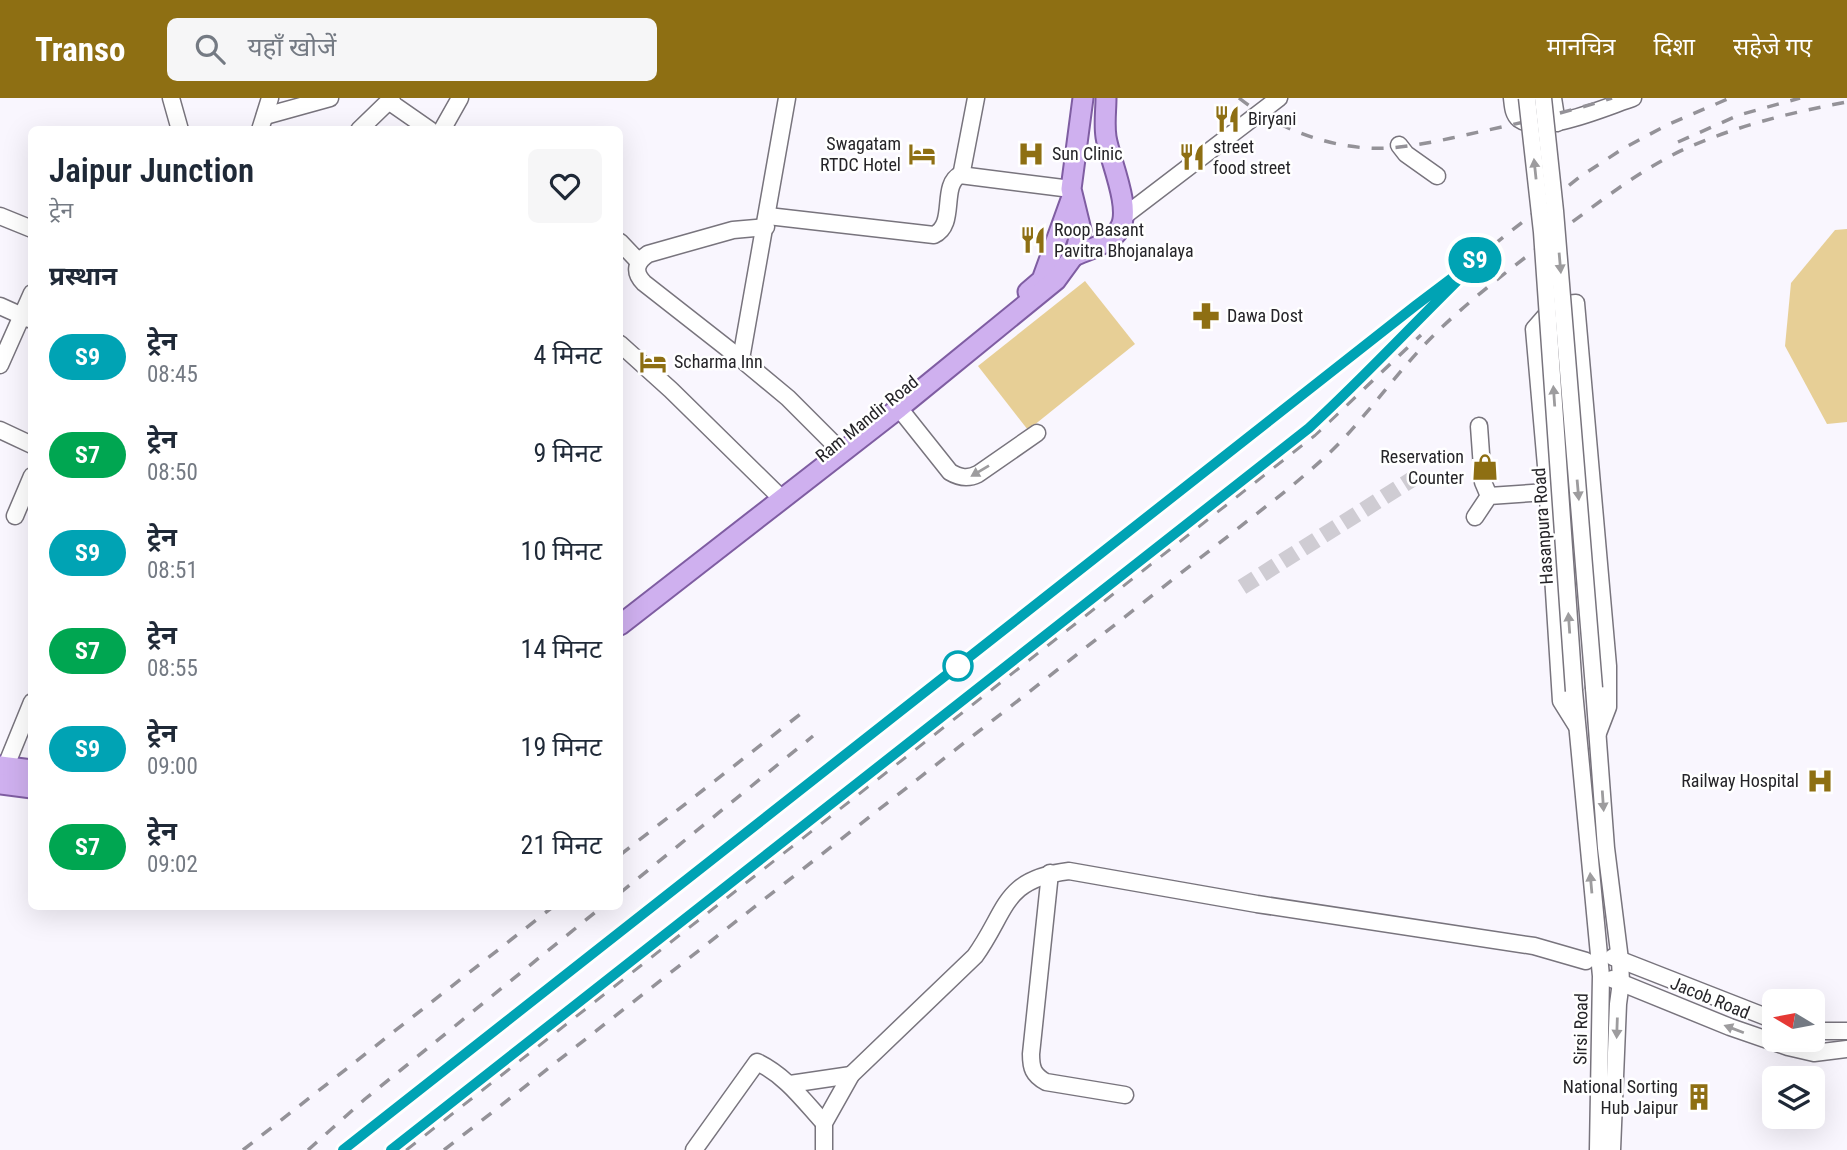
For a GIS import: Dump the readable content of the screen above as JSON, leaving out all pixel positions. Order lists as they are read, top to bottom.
{
  "streets": {
    "main road": ["Ram Mandir Road"],
    "street": ["Hasanpura Road", "Jacob Road", "Sirsi Road"]
  },
  "crossings": [
    ["Hasanpura Road", "Jacob Road"],
    ["Jacob Road", "Sirsi Road"]
  ],
  "places": {
    "restaurant": ["Biryani", "street food street", "Roop Basant Pavitra Bhojanalaya"],
    "hotel": ["Swagatam RTDC Hotel", "Scharma Inn"],
    "hospital": ["Sun Clinic", "Railway Hospital"],
    "pharmacy": ["Dawa Dost"],
    "shop": ["Reservation Counter"],
    "building": ["National Sorting Hub Jaipur"]
  },
  "north": "left",
  "page": {
    "header": "Transo",
    "search": "यहाँ खोजें",
    "nav": ["मानचित्र", "दिशा", "सहेजे गए"],
    "on_map": "S9",
    "heading": [
      ["Jaipur Junction", "ट्रेन"],
      "प्रस्थान"
    ],
    "list": [
      {
        "mark": "S9",
        "name": "ट्रेन",
        "note": "08:45",
        "value": "4 मिनट"
      },
      {
        "mark": "S7",
        "name": "ट्रेन",
        "note": "08:50",
        "value": "9 मिनट"
      },
      {
        "mark": "S9",
        "name": "ट्रेन",
        "note": "08:51",
        "value": "10 मिनट"
      },
      {
        "mark": "S7",
        "name": "ट्रेन",
        "note": "08:55",
        "value": "14 मिनट"
      },
      {
        "mark": "S9",
        "name": "ट्रेन",
        "note": "09:00",
        "value": "19 मिनट"
      },
      {
        "mark": "S7",
        "name": "ट्रेन",
        "note": "09:02",
        "value": "21 मिनट"
      }
    ]
  }
}
